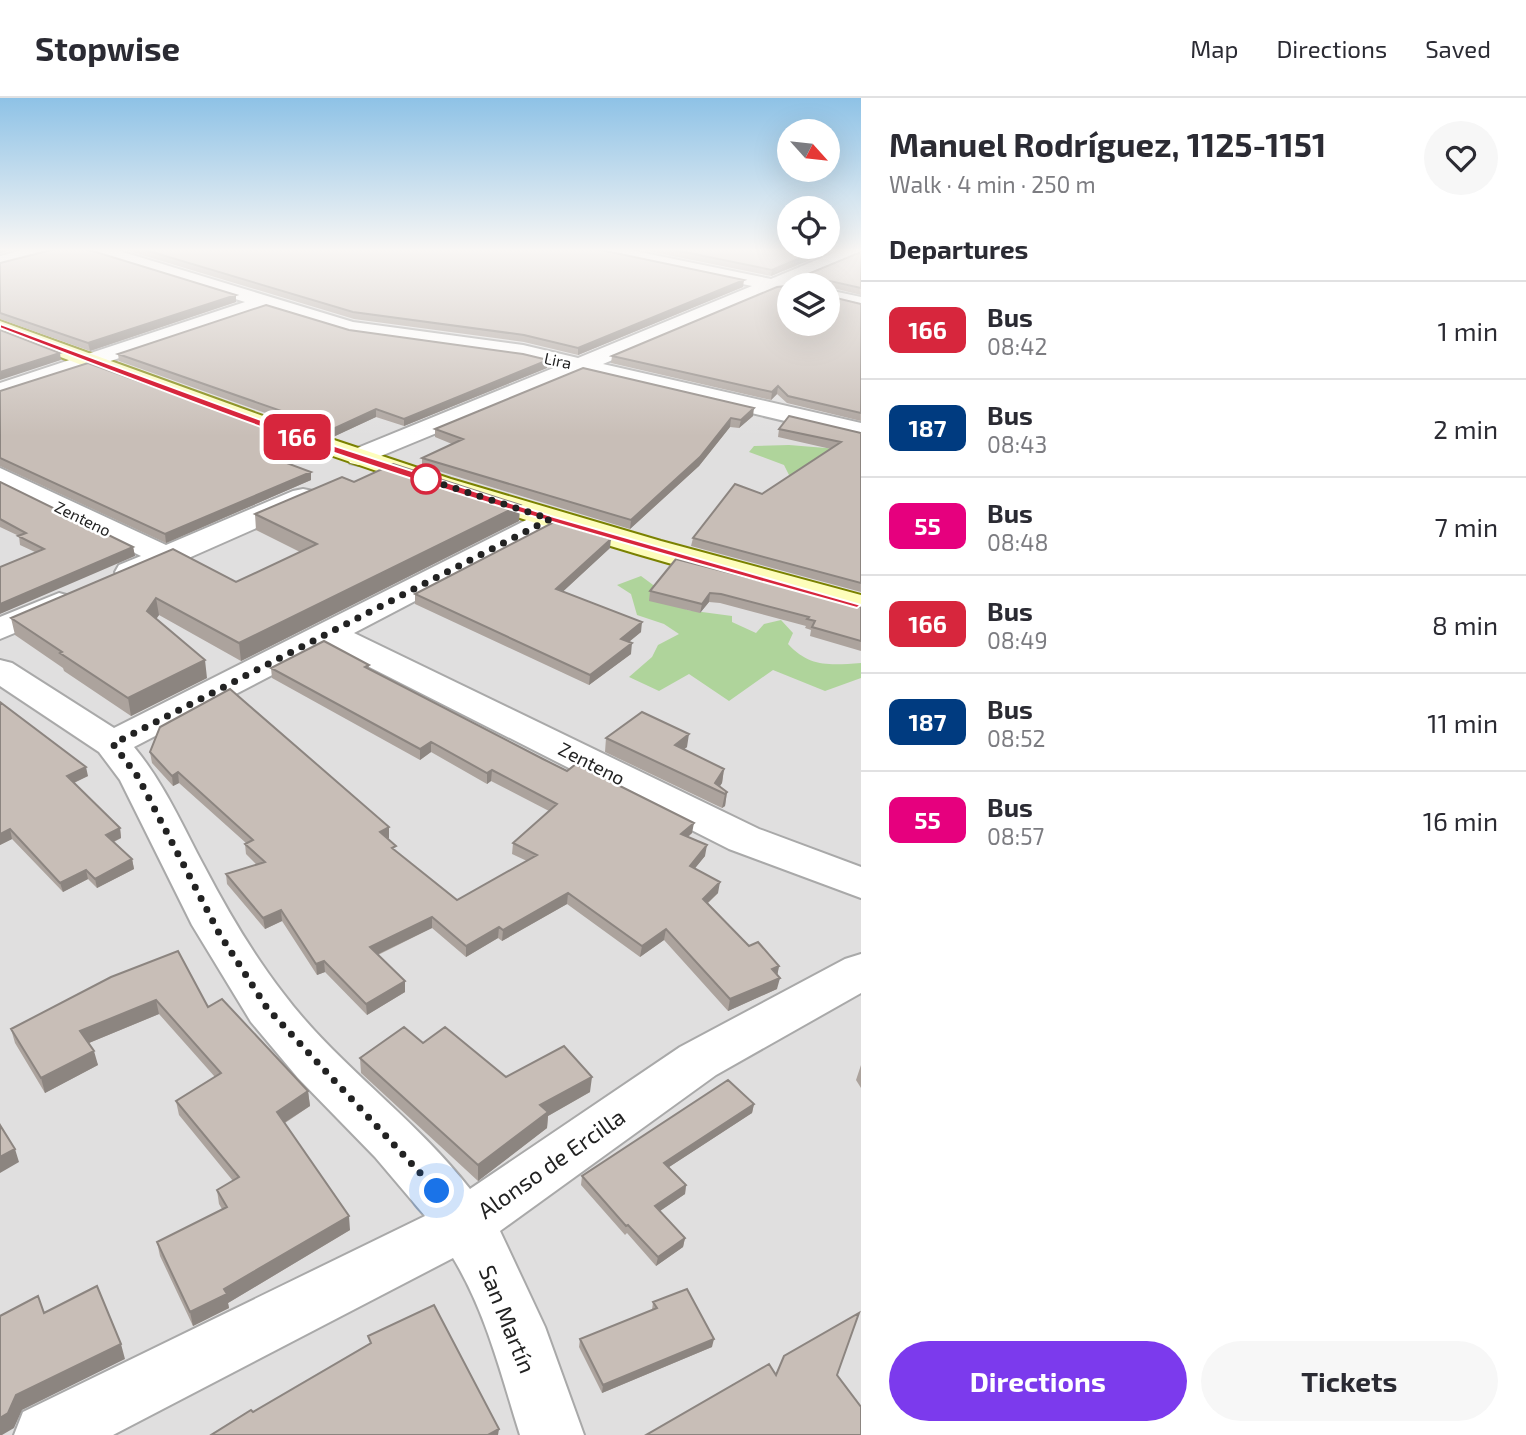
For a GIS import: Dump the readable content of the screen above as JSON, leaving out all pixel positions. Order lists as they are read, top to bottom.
{
  "streets": {
    "street": [
      "Lira",
      "Zenteno",
      "Alonso de Ercilla",
      "San Martín"
    ]
  },
  "crossings": [
    ["Alonso de Ercilla", "San Martín"]
  ],
  "lines": ["bus line 166"],
  "north": "bottom right",
  "page": {
    "header": "Stopwise",
    "nav": ["Map", "Directions", "Saved"],
    "on_map": "166",
    "heading": [
      ["Manuel Rodríguez, 1125-1151", "Walk · 4 min · 250 m"],
      "Departures"
    ],
    "list": [
      {
        "mark": "166",
        "name": "Bus",
        "note": "08:42",
        "value": "1 min"
      },
      {
        "mark": "187",
        "name": "Bus",
        "note": "08:43",
        "value": "2 min"
      },
      {
        "mark": "55",
        "name": "Bus",
        "note": "08:48",
        "value": "7 min"
      },
      {
        "mark": "166",
        "name": "Bus",
        "note": "08:49",
        "value": "8 min"
      },
      {
        "mark": "187",
        "name": "Bus",
        "note": "08:52",
        "value": "11 min"
      },
      {
        "mark": "55",
        "name": "Bus",
        "note": "08:57",
        "value": "16 min"
      }
    ],
    "buttons": ["Directions", "Tickets"]
  }
}
